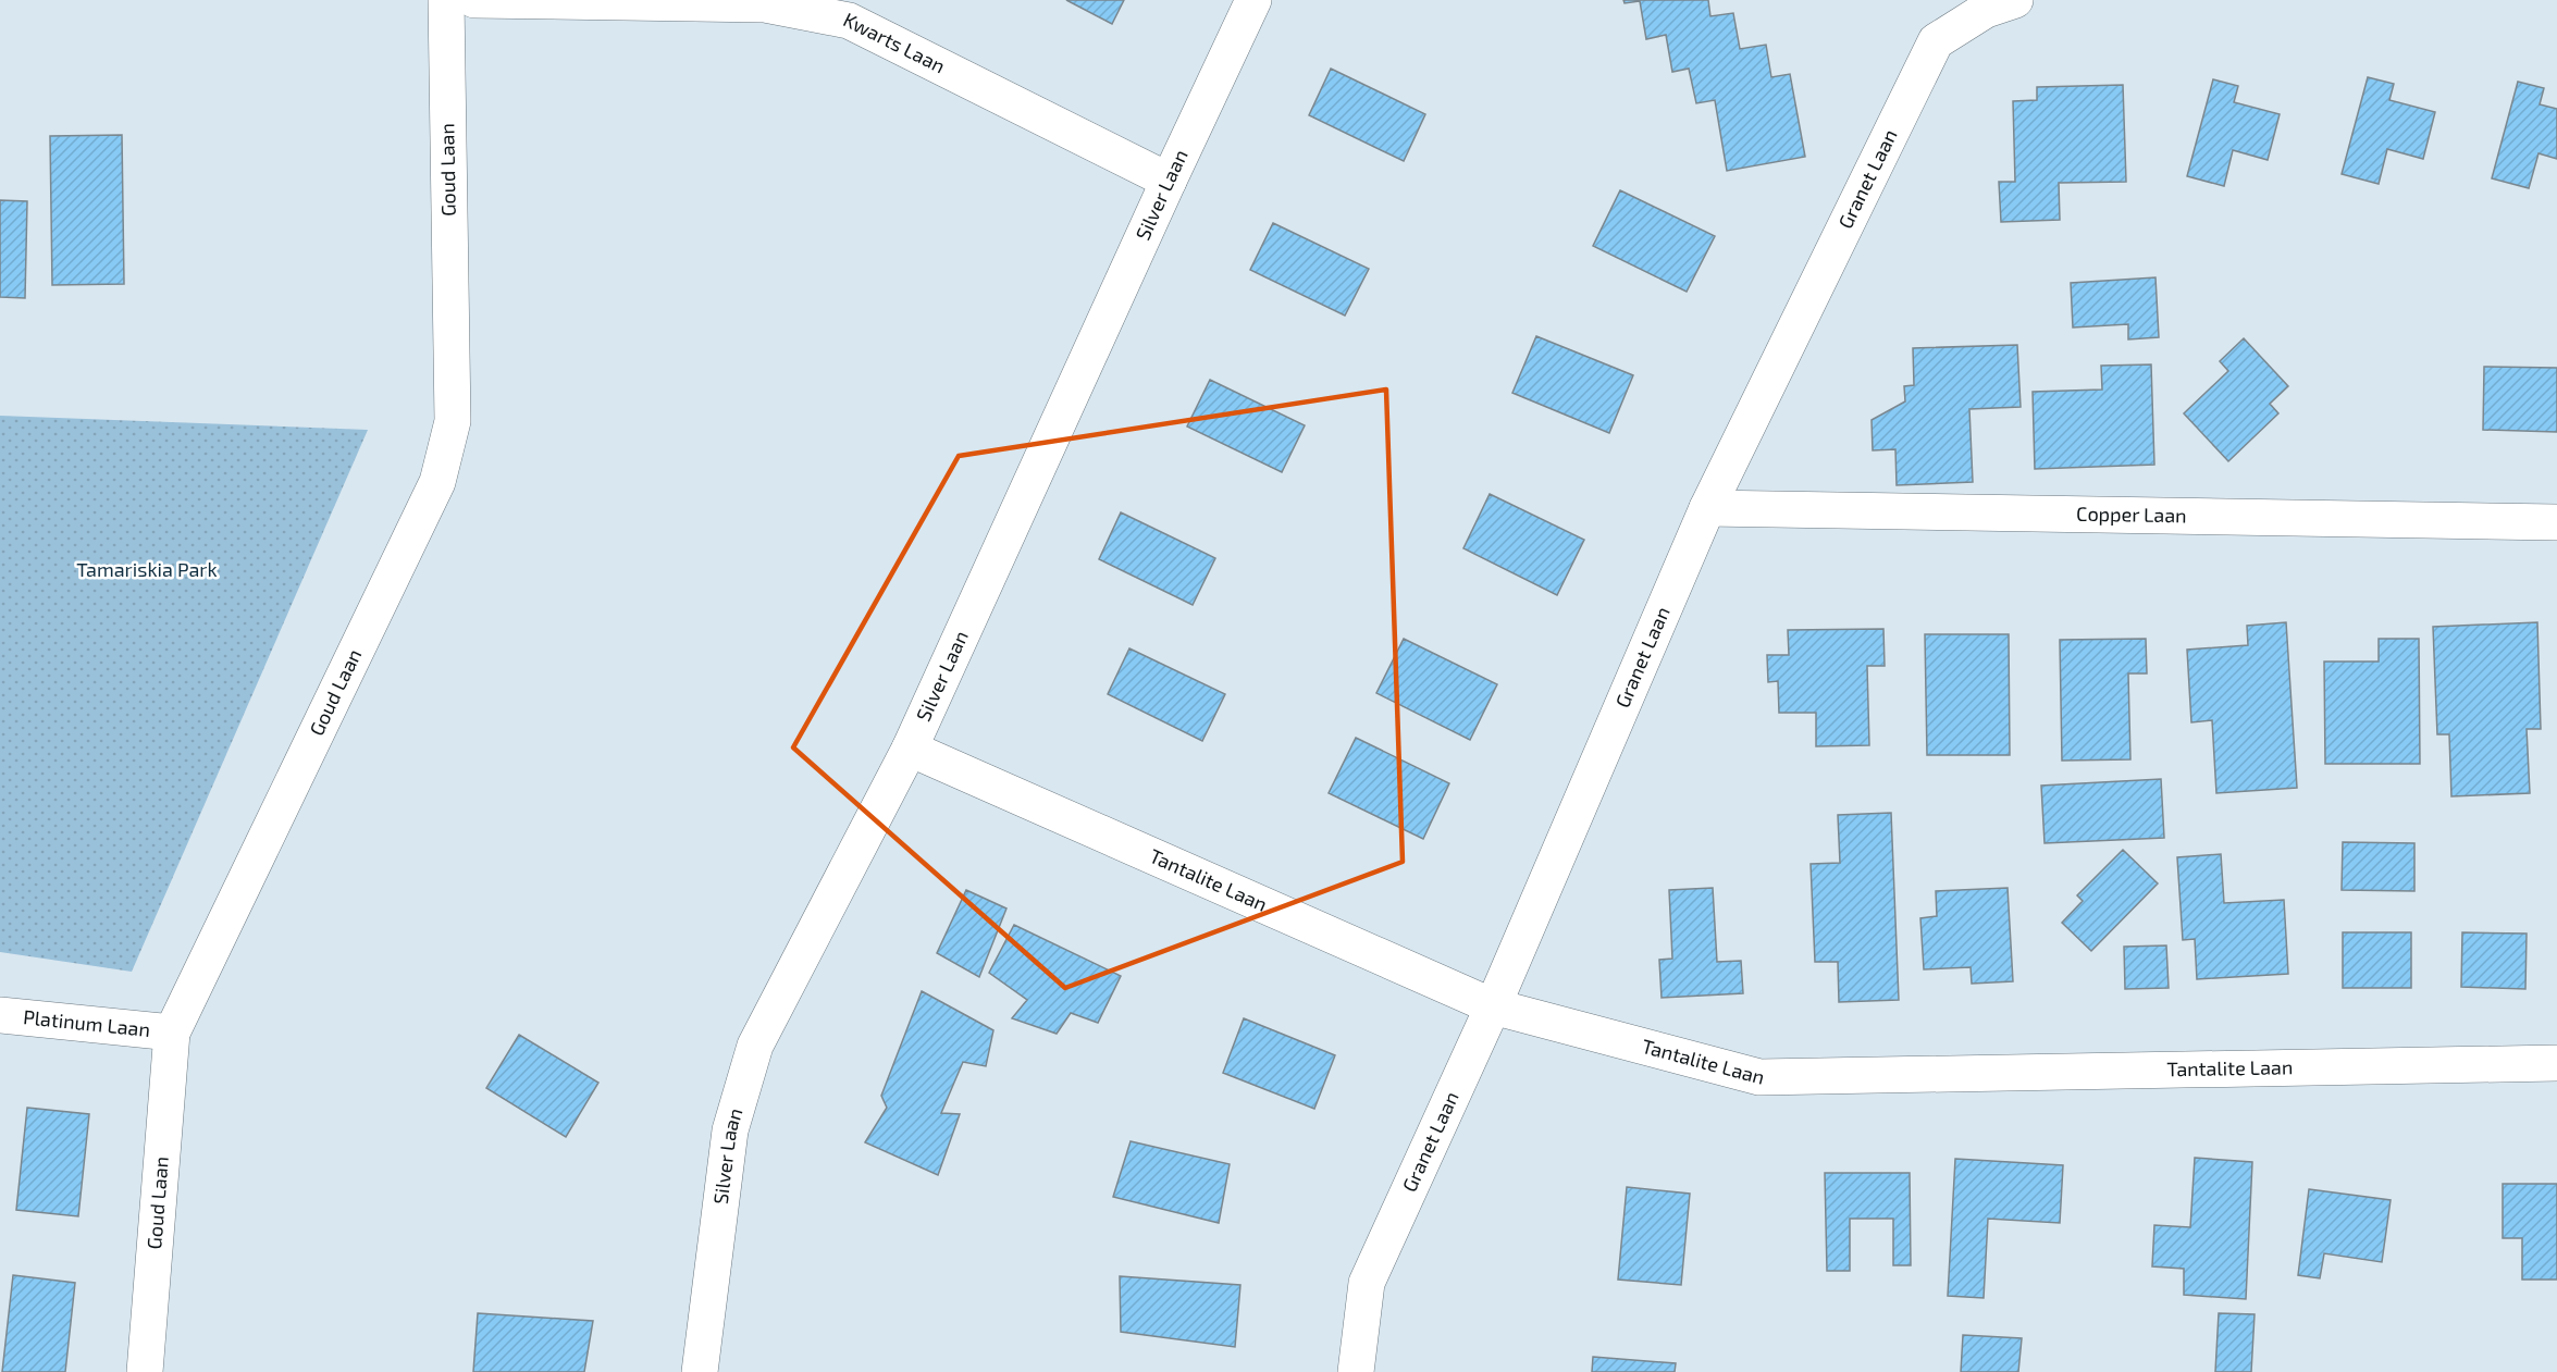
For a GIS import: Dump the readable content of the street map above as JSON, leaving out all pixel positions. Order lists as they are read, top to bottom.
{
  "streets": {
    "street": [
      "Kwarts Laan",
      "Goud Laan",
      "Granet Laan",
      "Silver Laan",
      "Copper Laan",
      "Tantalite Laan",
      "Platinum Laan"
    ]
  },
  "crossings": [
    ["Kwarts Laan", "Silver Laan"],
    ["Goud Laan", "Platinum Laan"],
    ["Granet Laan", "Copper Laan"],
    ["Granet Laan", "Tantalite Laan"],
    ["Silver Laan", "Tantalite Laan"]
  ],
  "parks": ["Tamariskia Park"]
}
